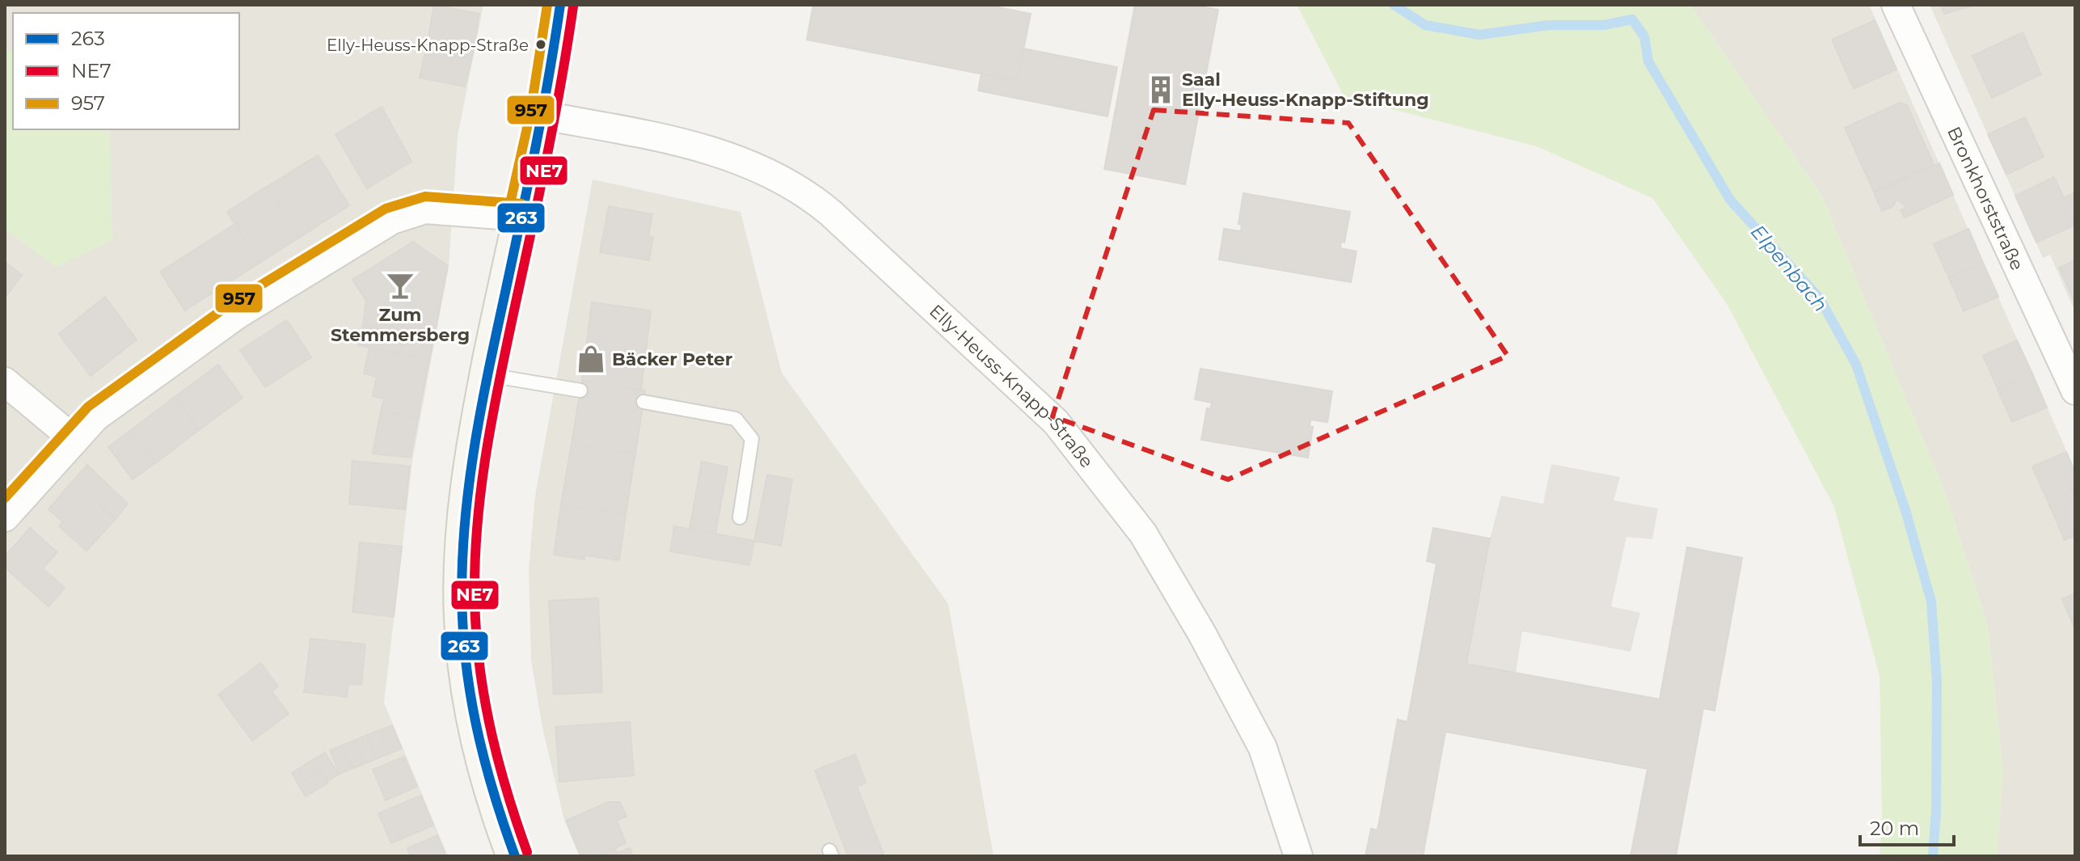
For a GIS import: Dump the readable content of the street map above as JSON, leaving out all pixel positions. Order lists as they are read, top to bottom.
{
  "streets": {
    "street": ["Bronkhorststraße", "Elly-Heuss-Knapp-Straße"]
  },
  "water": ["Elpenbach"],
  "places": {
    "other": ["Elly-Heuss-Knapp-Straße"],
    "building": ["Saal Elly-Heuss-Knapp-Stiftung"],
    "bar": ["Zum Stemmersberg"],
    "shop": ["Bäcker Peter"]
  },
  "lines": ["transit line 263", "transit line 957", "transit line NE7"],
  "legend": ["263", "NE7", "957"],
  "scale_bar": "20 m"
}
